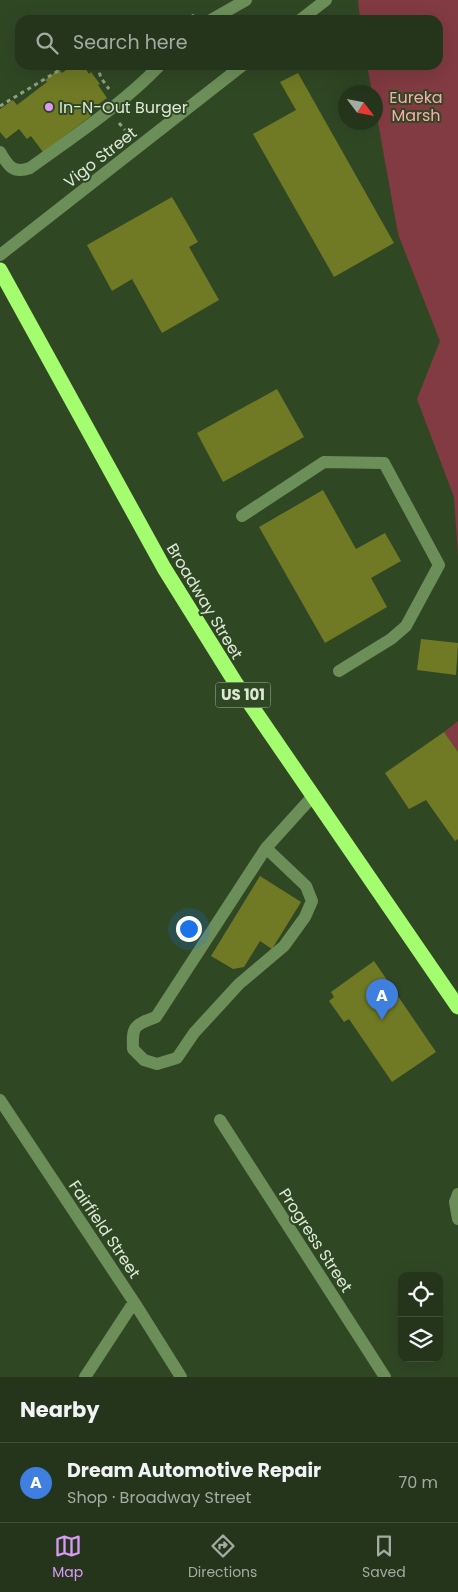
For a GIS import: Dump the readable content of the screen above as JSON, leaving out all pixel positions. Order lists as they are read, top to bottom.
{
  "streets": {
    "highway": ["Broadway Street", "US 101"],
    "street": ["Vigo Street", "Fairfield Street", "Progress Street"]
  },
  "parks": ["Eureka Marsh"],
  "places": ["In-N-Out Burger"],
  "north": "bottom right",
  "page": {
    "search": "Search here",
    "pins": "A",
    "heading": "Nearby",
    "list": [
      {
        "mark": "A",
        "name": "Dream Automotive Repair",
        "note": "Shop · Broadway Street",
        "value": "70 m"
      }
    ],
    "nav": ["Map", "Directions", "Saved"]
  }
}
